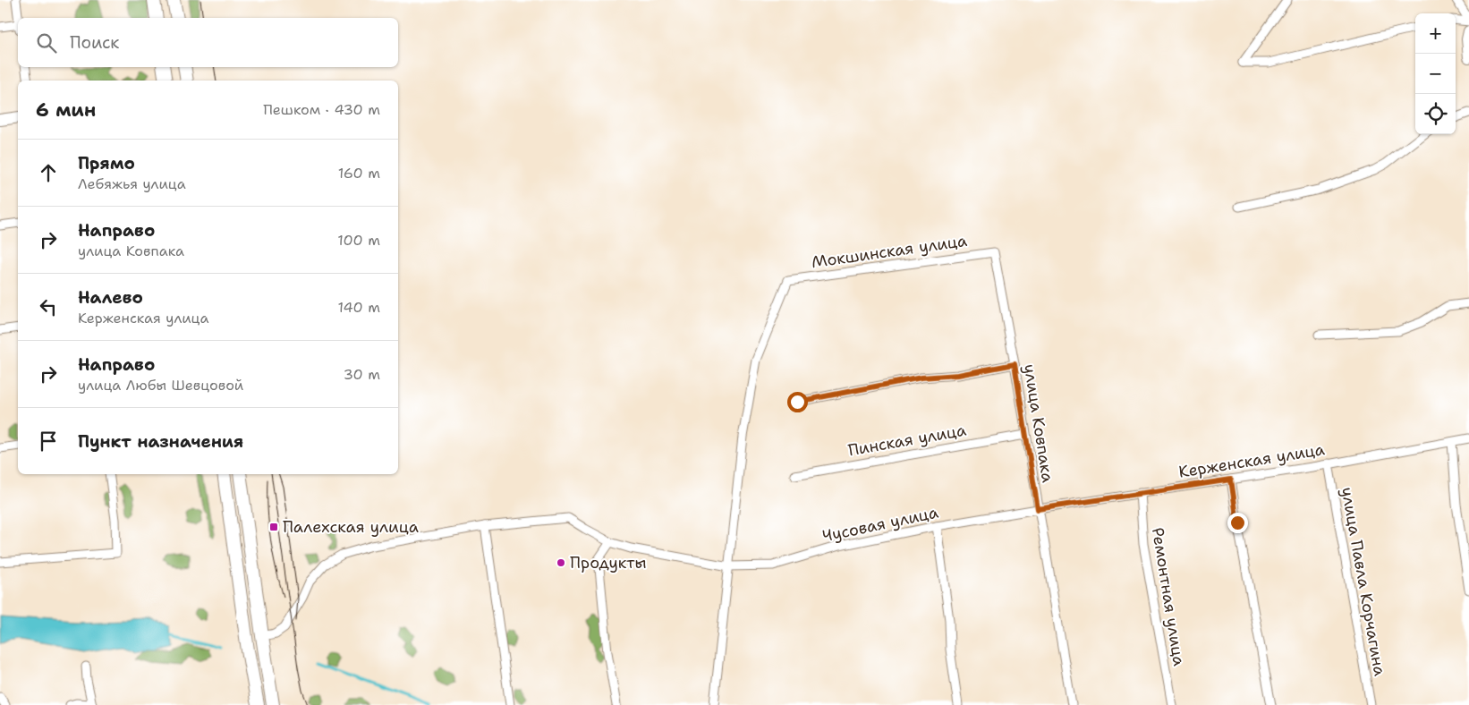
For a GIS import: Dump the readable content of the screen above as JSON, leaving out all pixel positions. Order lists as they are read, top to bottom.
{
  "streets": {
    "street": [
      "Мокшинская улица",
      "улица Ковпака",
      "Пинская улица",
      "Керженская улица",
      "Чусовая улица",
      "улица Павла Корчагина",
      "Ремонтная улица"
    ]
  },
  "crossings": [
    ["Мокшинская улица", "улица Ковпака"],
    ["Мокшинская улица", "Чусовая улица"],
    ["улица Ковпака", "Пинская улица"],
    ["улица Ковпака", "Керженская улица"],
    ["улица Ковпака", "Чусовая улица"],
    ["Керженская улица", "Чусовая улица"],
    ["Керженская улица", "улица Павла Корчагина"],
    ["Керженская улица", "Ремонтная улица"]
  ],
  "places": {
    "transit": ["Палехская улица"],
    "other": ["Продукты"]
  },
  "page": {
    "map_buttons": ["+", "−"],
    "search": "Поиск",
    "heading": ["6 мин", "Пешком · 430 m"],
    "list": [
      ["Прямо", "Лебяжья улица", "160 m"],
      ["Направо", "улица Ковпака", "100 m"],
      ["Налево", "Керженская улица", "140 m"],
      ["Направо", "улица Любы Шевцовой", "30 m"],
      "Пункт назначения"
    ]
  }
}
